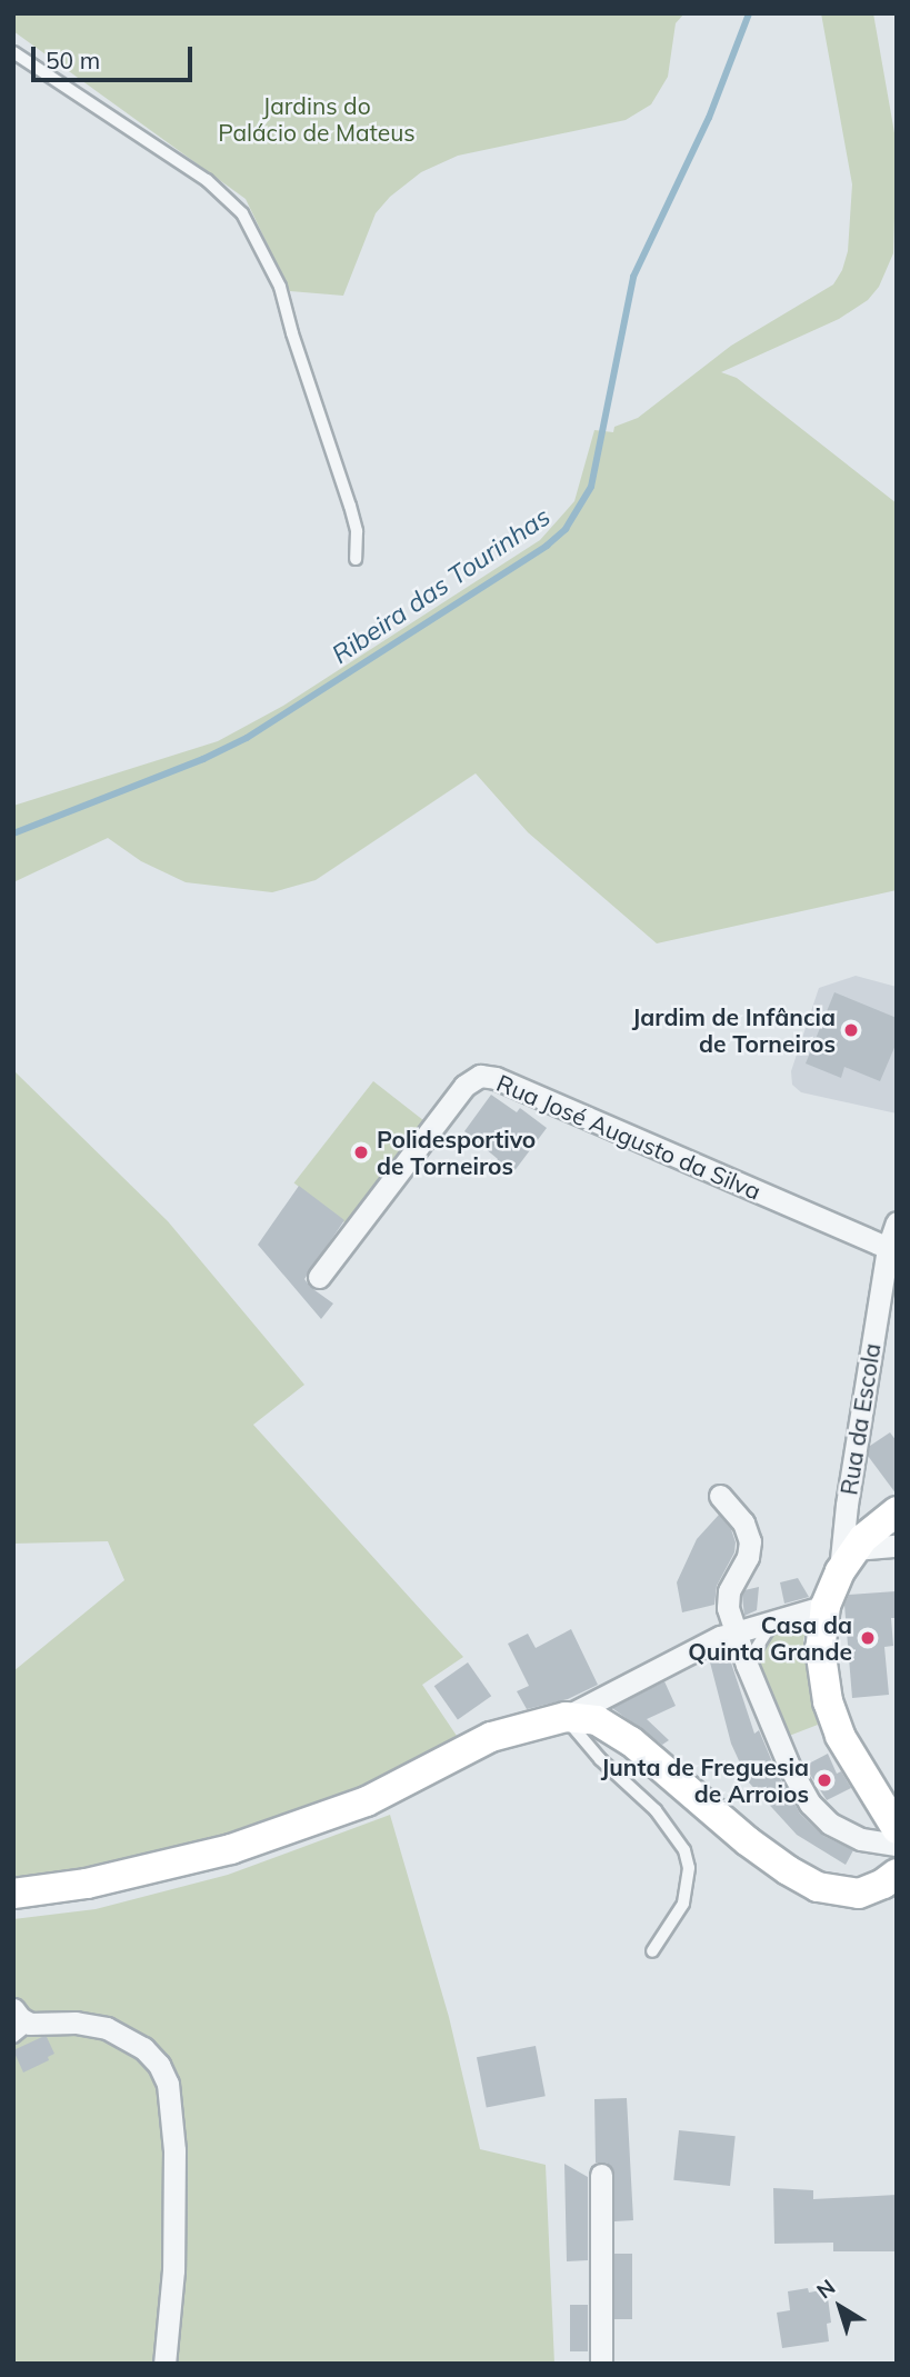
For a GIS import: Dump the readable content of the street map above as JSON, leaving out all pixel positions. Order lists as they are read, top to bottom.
{
  "streets": {
    "street": ["Rua José Augusto da Silva", "Rua da Escola"]
  },
  "crossings": [
    ["Rua José Augusto da Silva", "Rua da Escola"]
  ],
  "water": ["Ribeira das Tourinhas"],
  "parks": ["Jardins do Palácio de Mateus"],
  "places": [
    "Jardim de Infância de Torneiros",
    "Polidesportivo de Torneiros",
    "Casa da Quinta Grande",
    "Junta de Freguesia de Arroios"
  ],
  "scale_bar": "50 m",
  "north": "top left"
}
